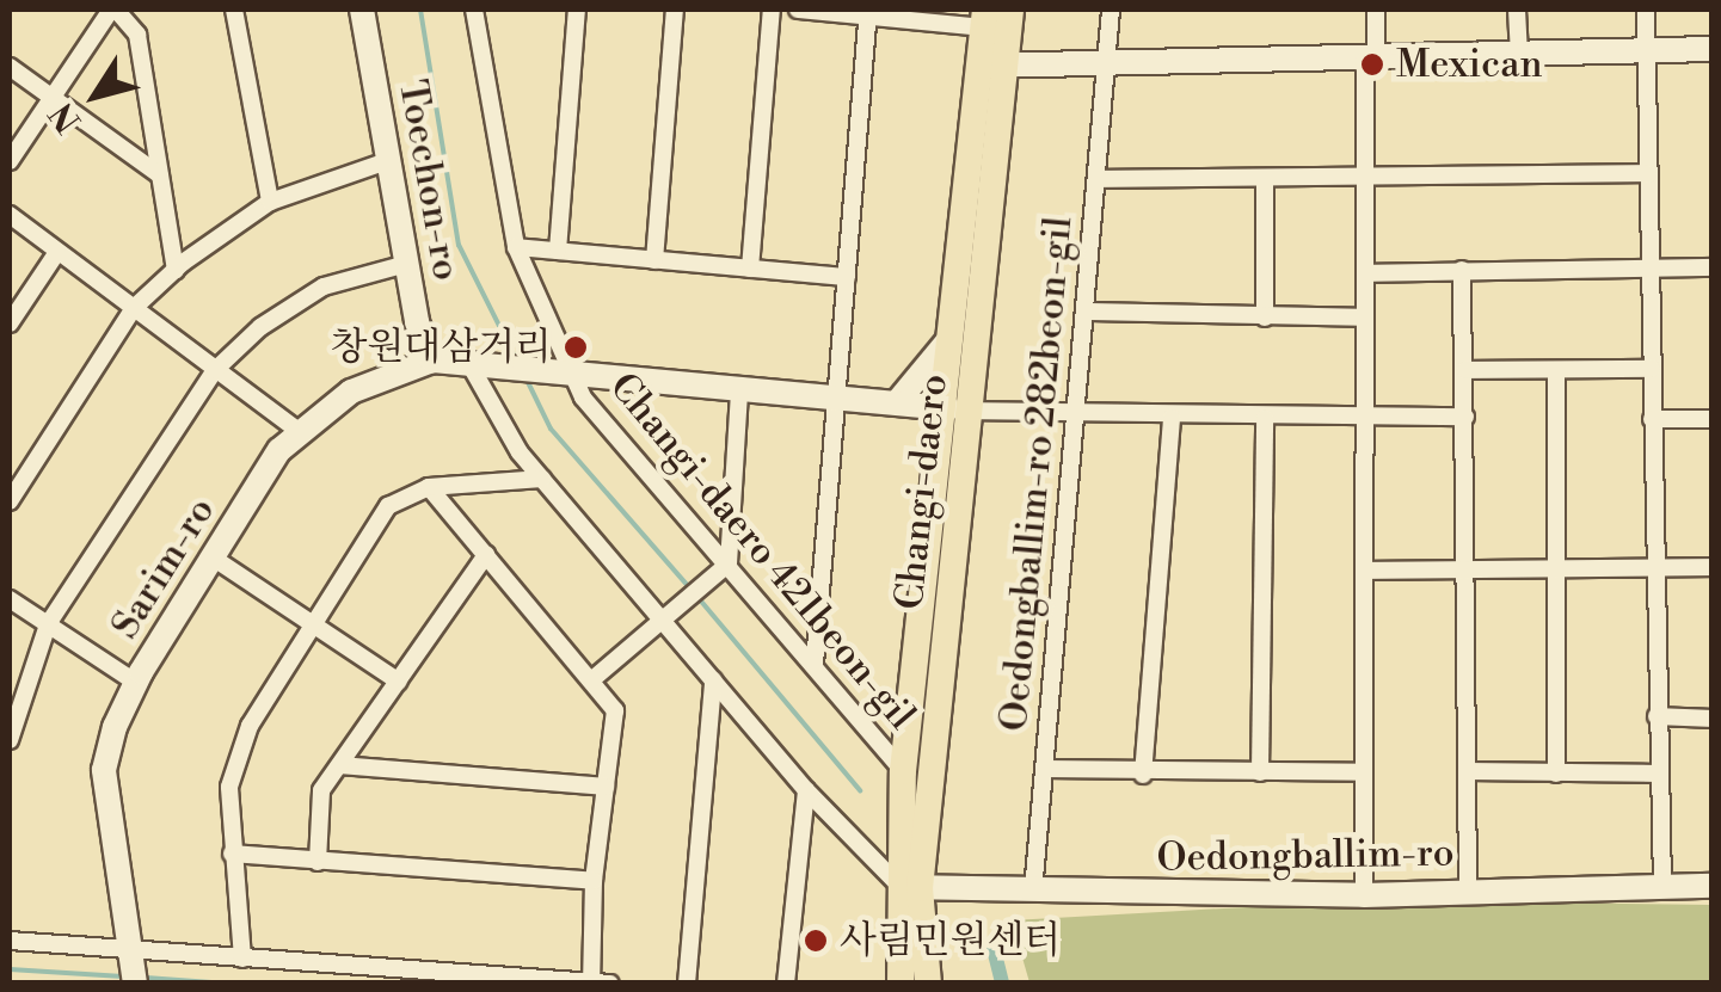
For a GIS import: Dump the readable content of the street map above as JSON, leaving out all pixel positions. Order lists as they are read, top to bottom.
{
  "streets": {
    "main road": ["Changi-daero"],
    "street": [
      "Toechon-ro",
      "Oedongballim-ro 282beon-gil",
      "Changi-daero 421beon-gil",
      "Sarim-ro",
      "Oedongballim-ro"
    ]
  },
  "crossings": [
    ["Toechon-ro", "Sarim-ro"],
    ["Oedongballim-ro 282beon-gil", "Oedongballim-ro"],
    ["Changi-daero", "Changi-daero 421beon-gil"],
    ["Changi-daero", "Oedongballim-ro"],
    ["Changi-daero 421beon-gil", "Sarim-ro"]
  ],
  "places": ["Mexican", "창원대삼거리", "사림민원센터"],
  "north": "bottom left"
}
